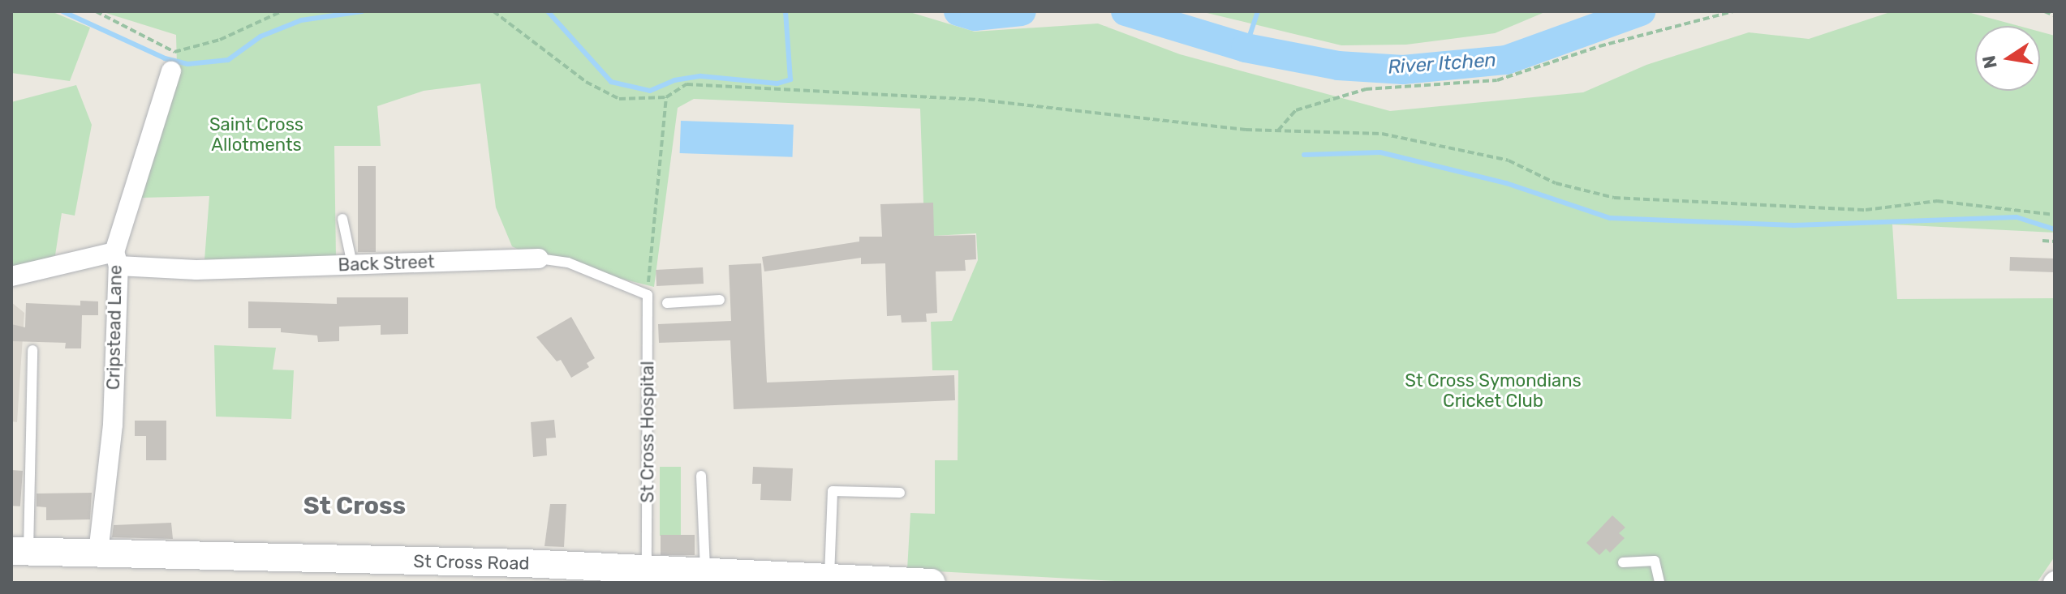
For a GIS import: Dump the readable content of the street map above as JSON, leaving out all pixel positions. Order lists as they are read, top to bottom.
{
  "streets": {
    "main road": ["St Cross Road"],
    "street": ["Back Street", "Cripstead Lane"],
    "lane": ["St Cross Hospital"]
  },
  "crossings": [
    ["Back Street", "Cripstead Lane"],
    ["Back Street", "St Cross Hospital"],
    ["Cripstead Lane", "St Cross Road"],
    ["St Cross Hospital", "St Cross Road"]
  ],
  "districts": ["St Cross"],
  "water": ["River Itchen"],
  "parks": ["Saint Cross Allotments", "St Cross Symondians Cricket Club"],
  "north": "left"
}
